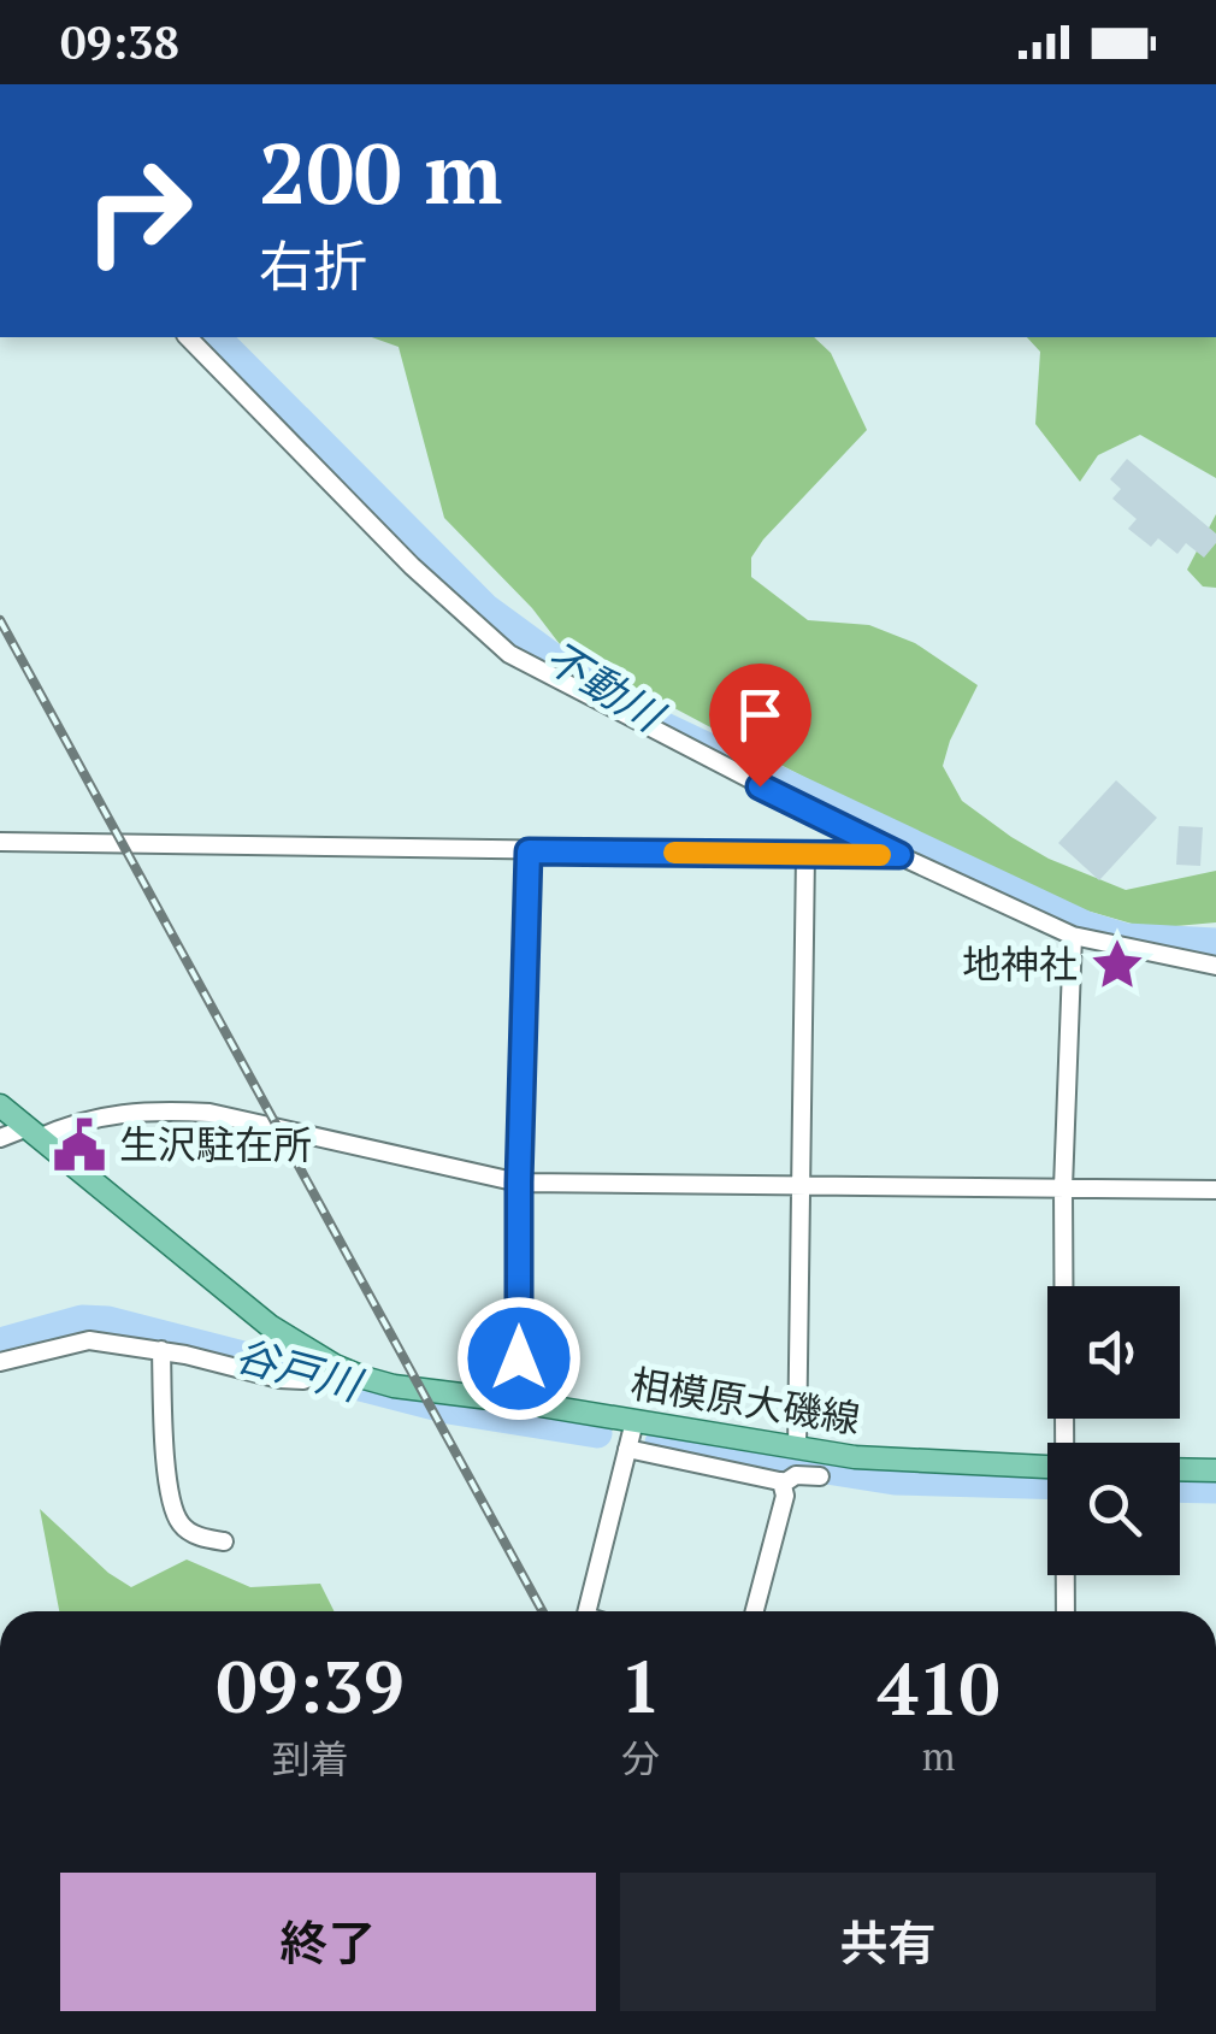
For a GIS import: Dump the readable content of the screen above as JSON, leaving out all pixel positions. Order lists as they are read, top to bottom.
{
  "streets": {
    "main road": ["相模原大磯線"]
  },
  "water": ["不動川", "谷戸川"],
  "places": {
    "place": ["地神社"],
    "public building": ["生沢駐在所"]
  },
  "page": {
    "status": "09:38",
    "turn": ["200 m", "右折"],
    "eta": [
      "09:39",
      "到着",
      "1",
      "分",
      "410",
      "m"
    ],
    "buttons": ["終了", "共有"]
  }
}
